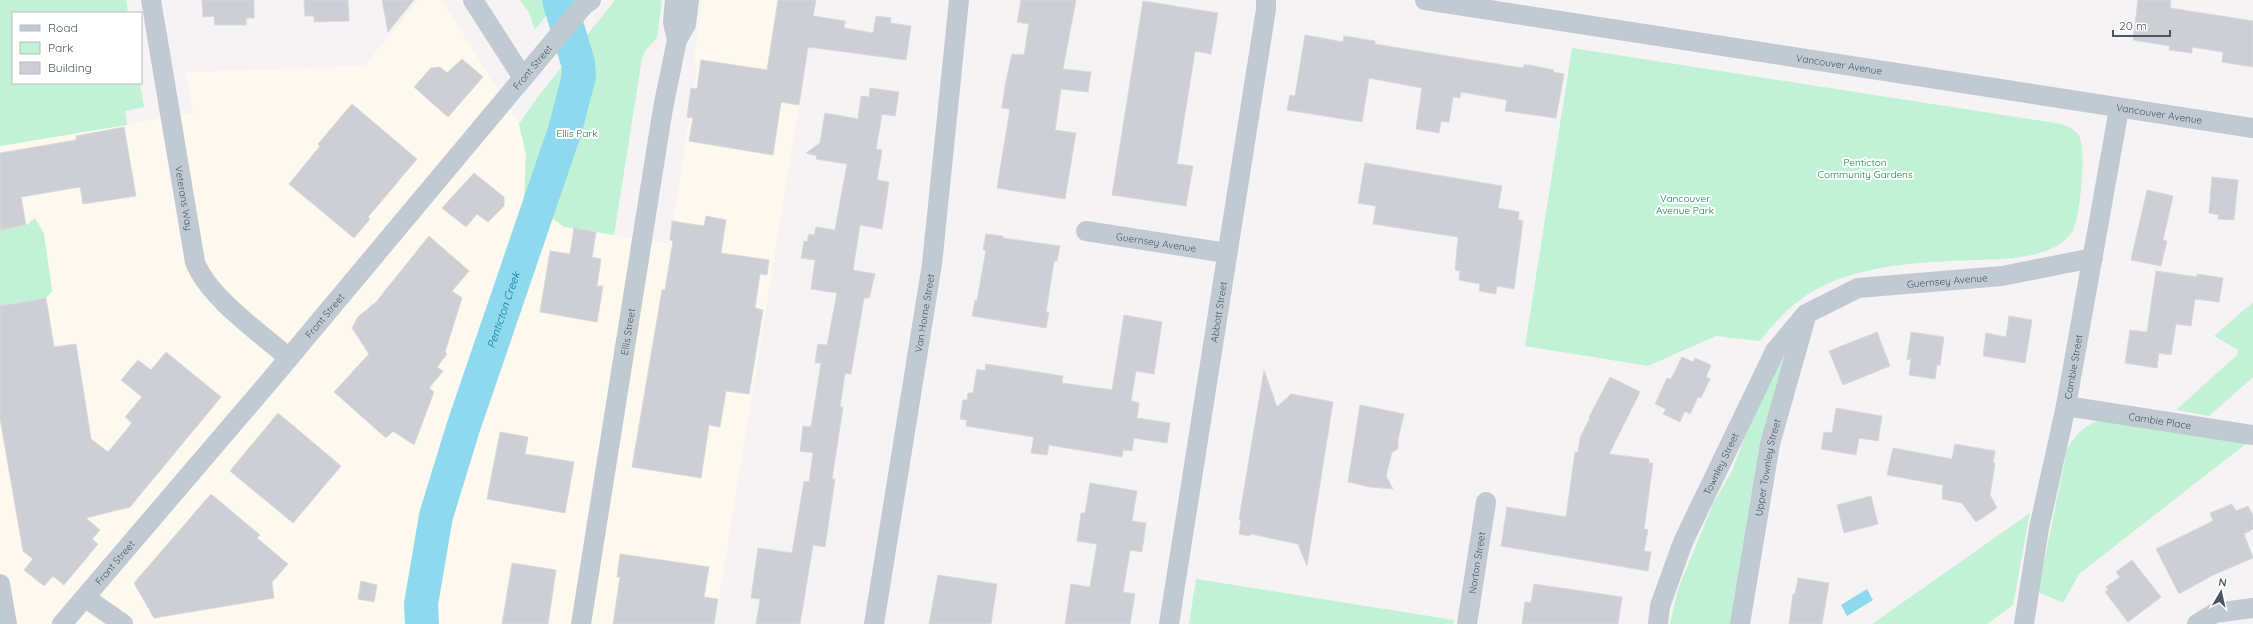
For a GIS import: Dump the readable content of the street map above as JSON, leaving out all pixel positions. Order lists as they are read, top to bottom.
{
  "streets": {
    "street": [
      "Vancouver Avenue",
      "Front Street",
      "Veterans Way",
      "Guernsey Avenue",
      "Abbott Street",
      "Van Horne Street",
      "Ellis Street",
      "Cambie Street",
      "Cambie Place",
      "Townley Street",
      "Upper Townley Street",
      "Norton Street"
    ]
  },
  "crossings": [
    ["Vancouver Avenue", "Cambie Street"],
    ["Front Street", "Veterans Way"],
    ["Guernsey Avenue", "Abbott Street"],
    ["Guernsey Avenue", "Cambie Street"],
    ["Guernsey Avenue", "Townley Street"],
    ["Guernsey Avenue", "Upper Townley Street"],
    ["Cambie Street", "Cambie Place"],
    ["Townley Street", "Upper Townley Street"]
  ],
  "water": ["Penticton Creek"],
  "parks": ["Ellis Park", "Penticton Community Gardens", "Vancouver Avenue Park"],
  "legend": ["Road", "Park", "Building"],
  "scale_bar": "20 m",
  "north": "top"
}
